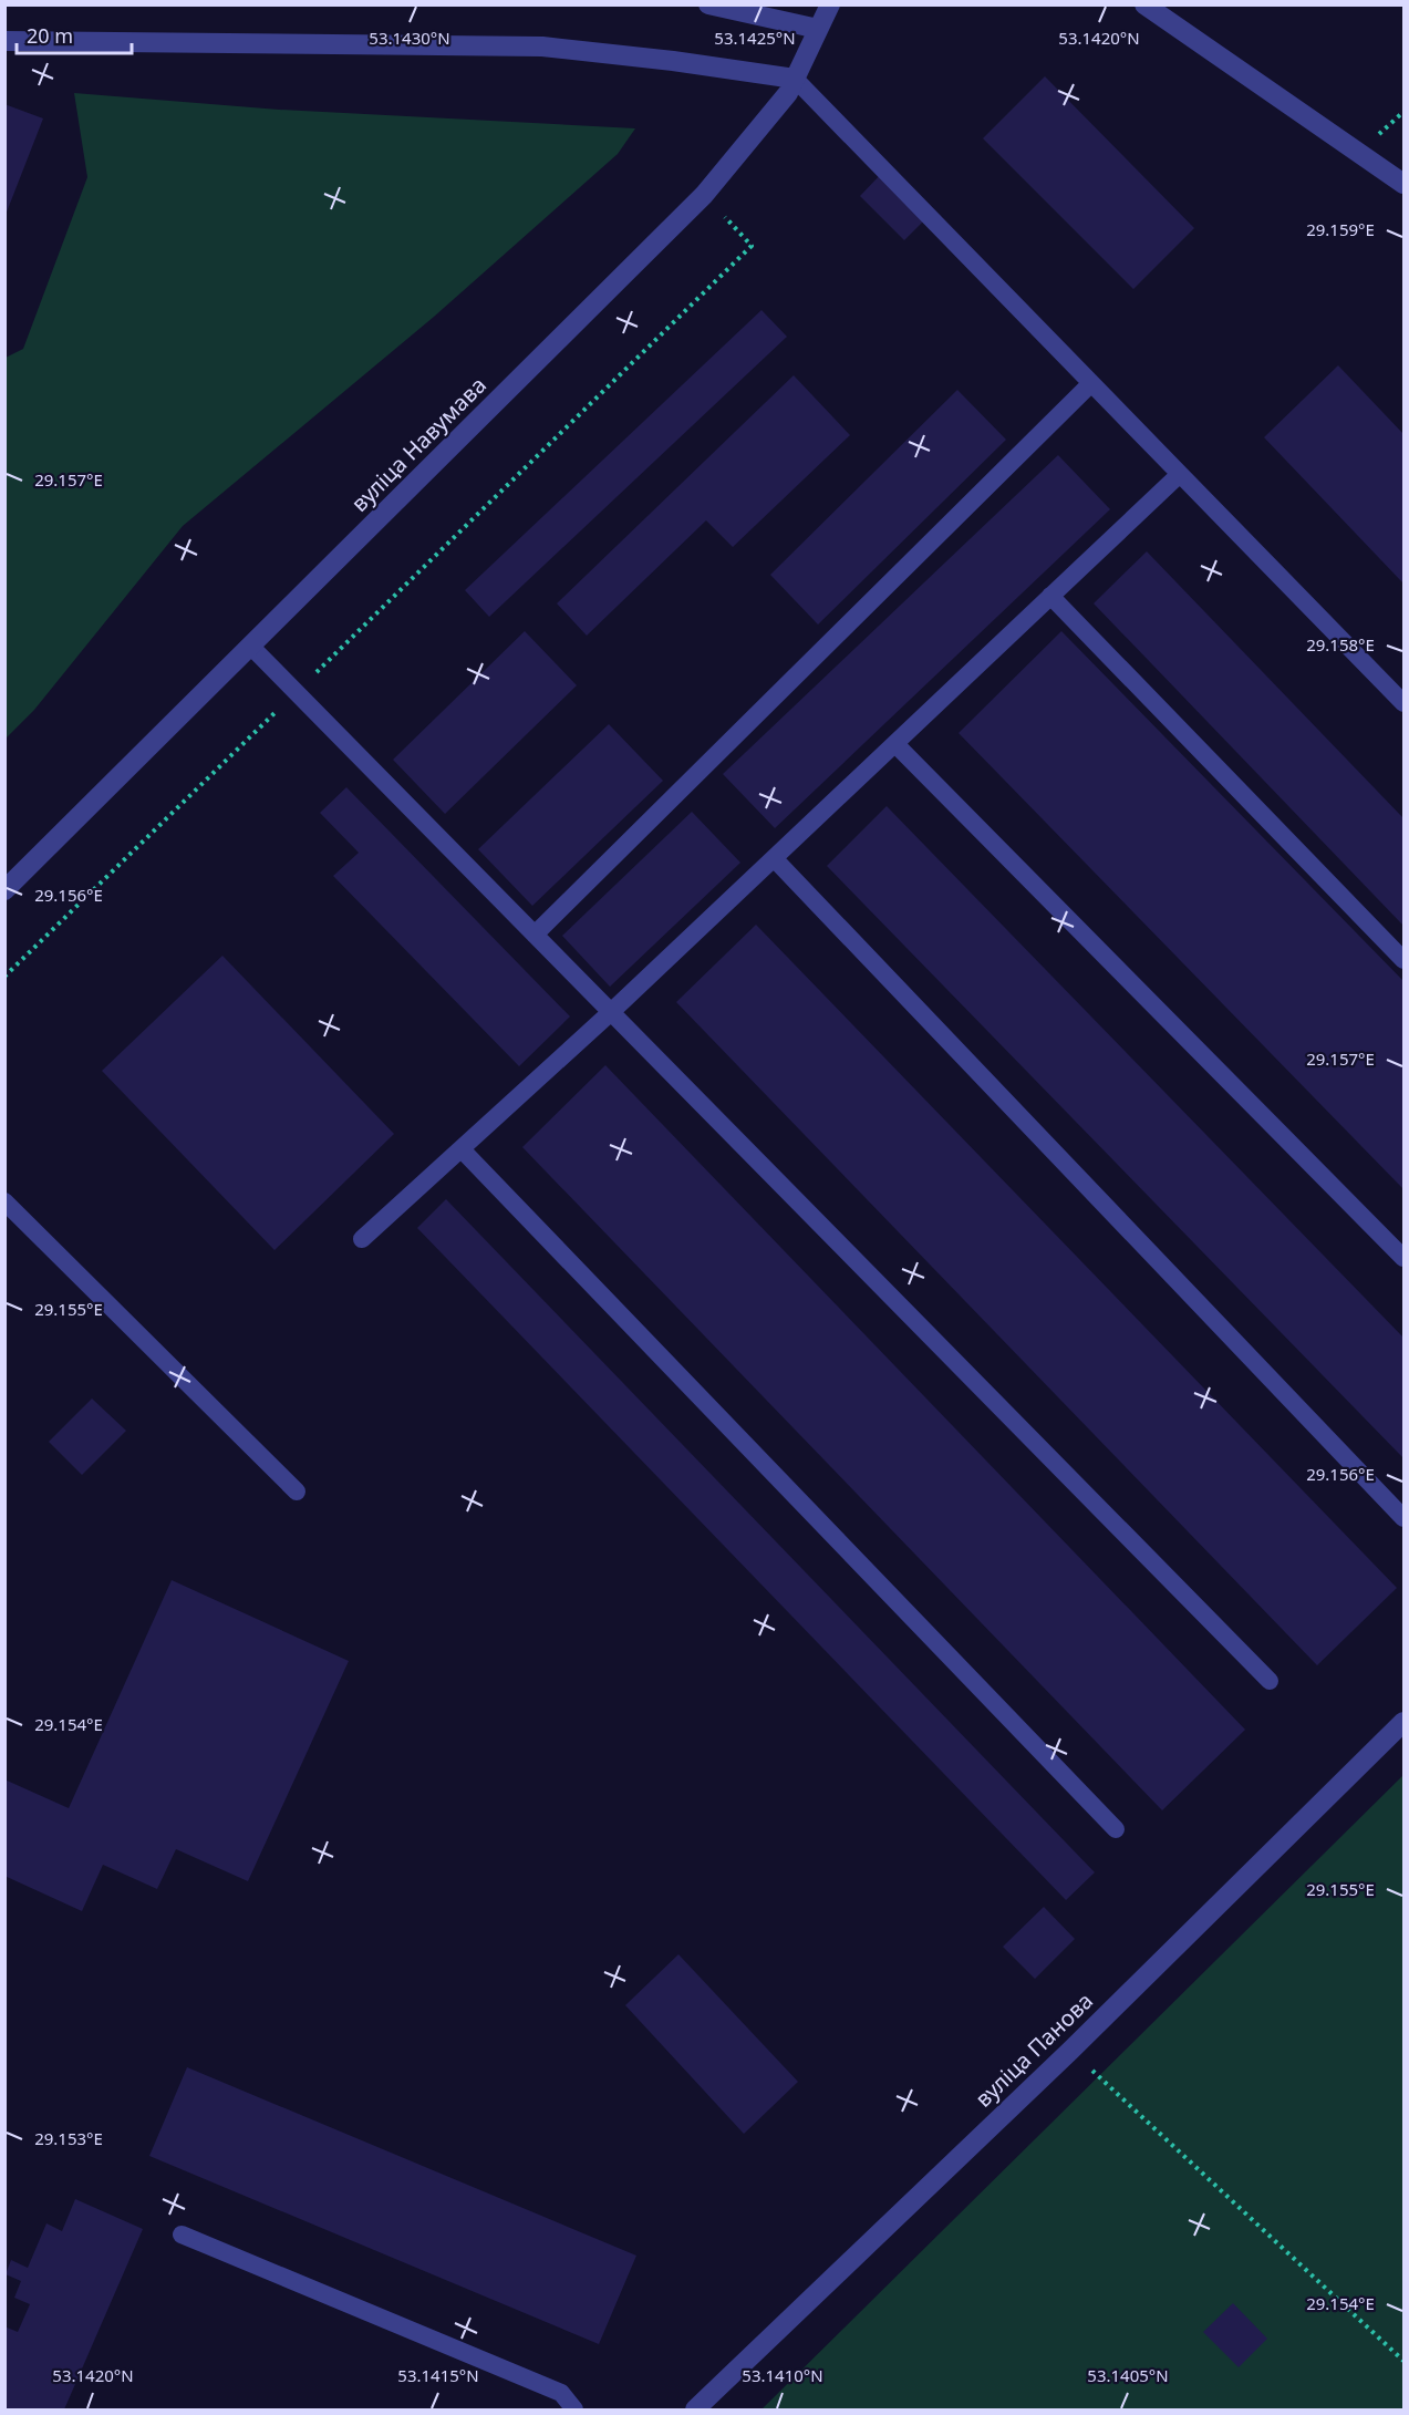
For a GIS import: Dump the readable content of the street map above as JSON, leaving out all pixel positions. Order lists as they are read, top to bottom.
{
  "streets": {
    "street": ["вуліца Навумава", "вуліца Панова"]
  },
  "scale_bar": "20 m",
  "coordinates": [
    "53.1425°N",
    "53.1420°N",
    "53.1430°N",
    "29.159°E",
    "29.157°E",
    "29.158°E",
    "29.156°E",
    "29.155°E",
    "29.154°E",
    "29.153°E",
    "53.1415°N",
    "53.1410°N",
    "53.1405°N"
  ]
}
